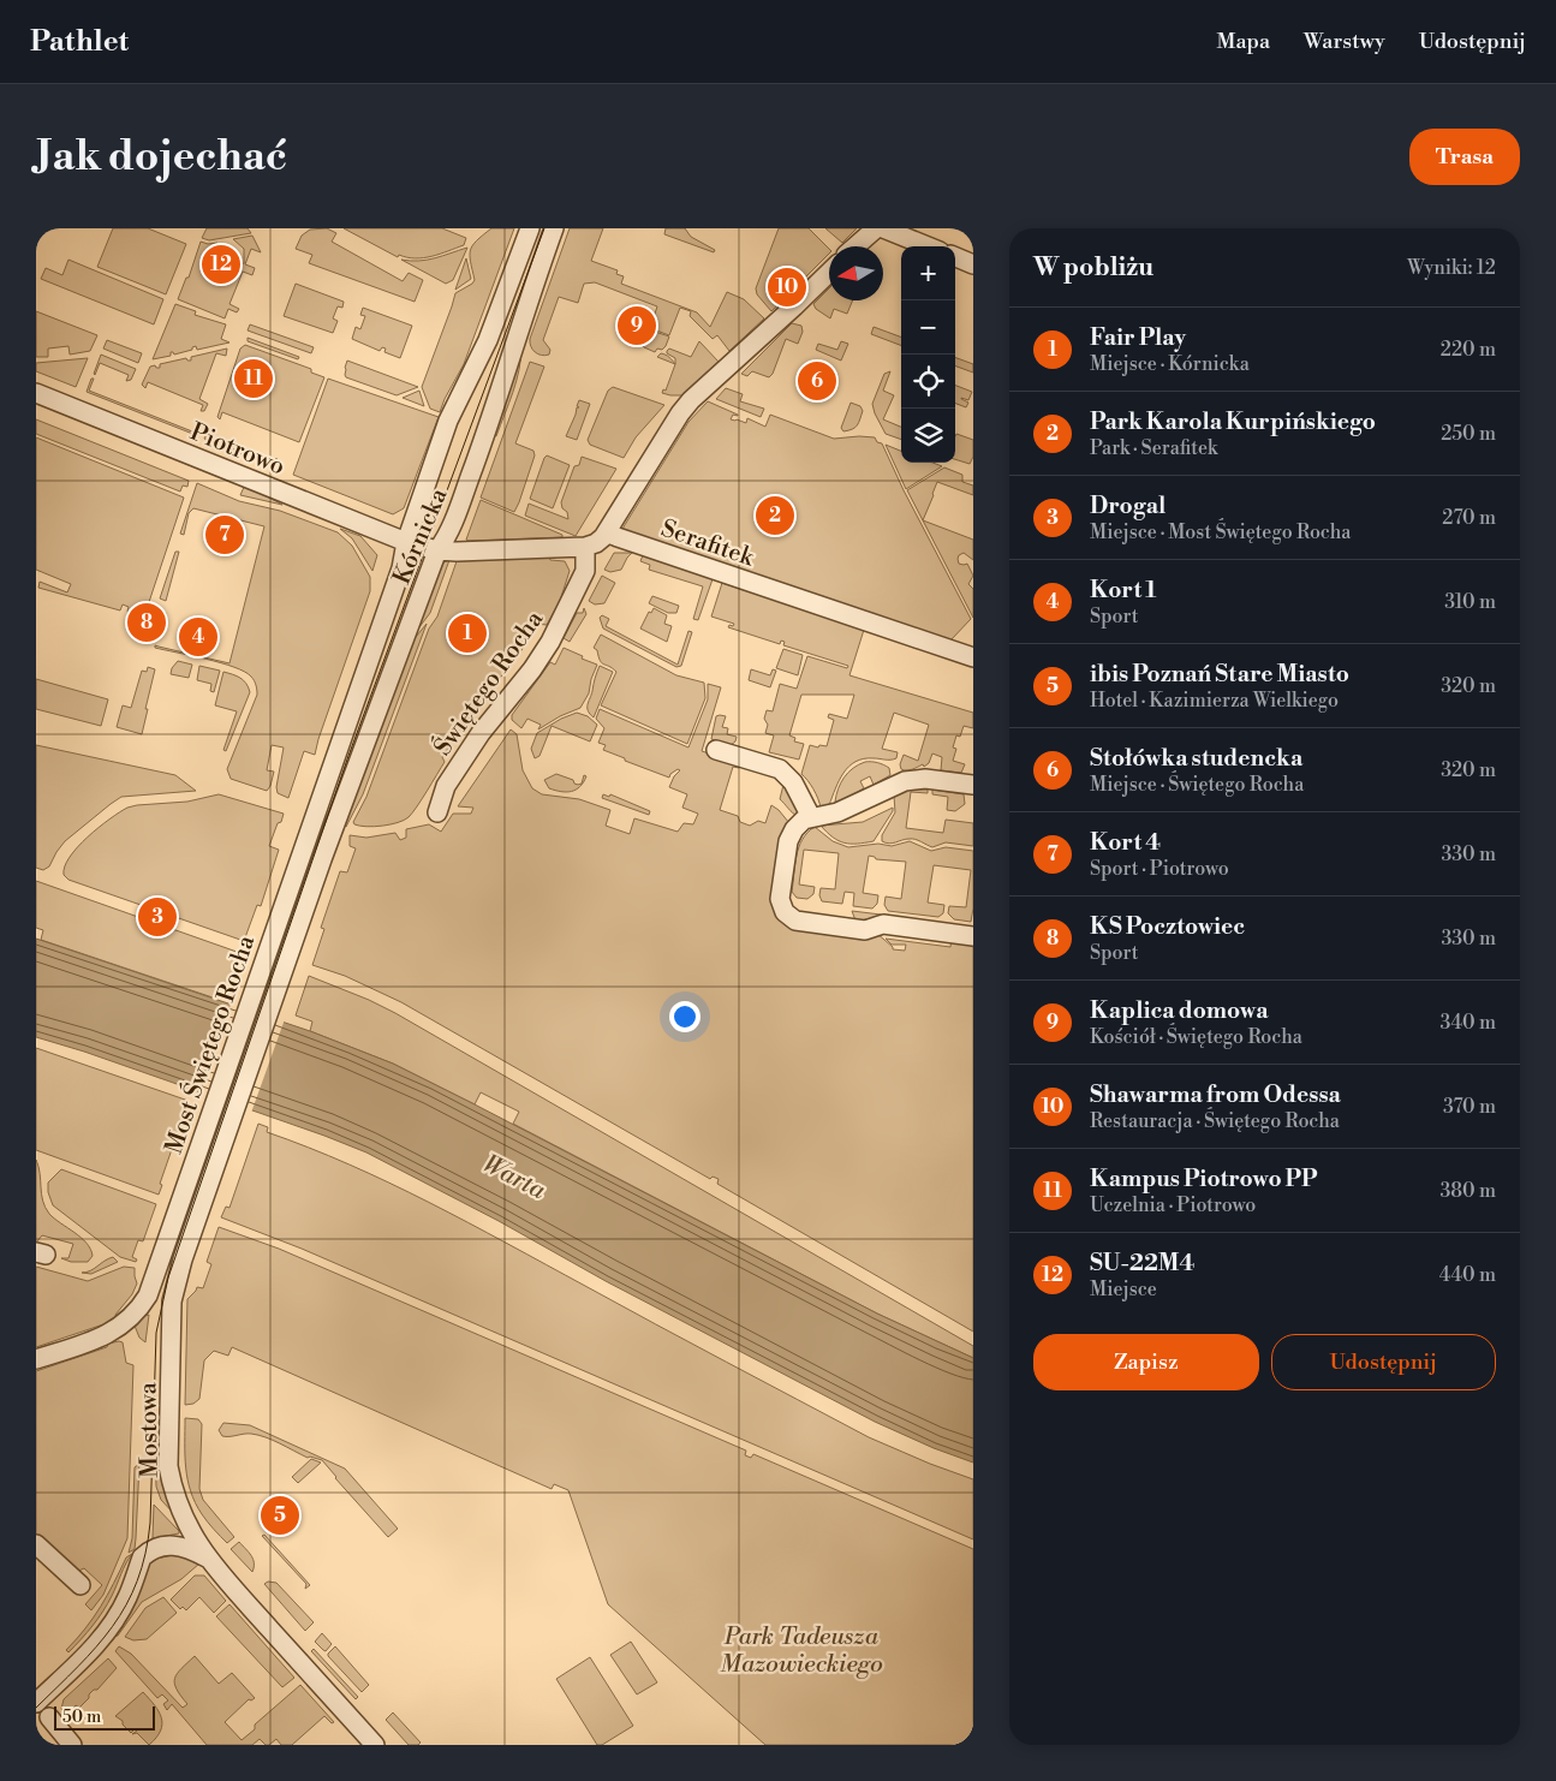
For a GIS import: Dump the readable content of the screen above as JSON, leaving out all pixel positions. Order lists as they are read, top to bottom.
{
  "streets": {
    "street": [
      "Piotrowo",
      "Kórnicka",
      "Serafitek",
      "Świętego Rocha",
      "Most Świętego Rocha",
      "Mostowa"
    ]
  },
  "crossings": [
    ["Piotrowo", "Kórnicka"],
    ["Kórnicka", "Most Świętego Rocha"],
    ["Most Świętego Rocha", "Mostowa"]
  ],
  "water": ["Warta"],
  "parks": ["Park Tadeusza Mazowieckiego"],
  "scale_bar": "50 m",
  "north": "left",
  "page": {
    "header": "Pathlet",
    "nav": ["Mapa", "Warstwy", "Udostępnij"],
    "buttons": [
      "Trasa",
      ["Zapisz", "Udostępnij"]
    ],
    "title": "Jak dojechać",
    "heading": ["W pobliżu", "Wyniki: 12"],
    "pins": [
      "12",
      "10",
      "9",
      "11",
      "6",
      "2",
      "7",
      "8",
      "1",
      "4",
      "3",
      "5"
    ],
    "map_buttons": ["+", "−"],
    "list": [
      {
        "mark": "1",
        "name": "Fair Play",
        "note": "Miejsce · Kórnicka",
        "value": "220 m"
      },
      {
        "mark": "2",
        "name": "Park Karola Kurpińskiego",
        "note": "Park · Serafitek",
        "value": "250 m"
      },
      {
        "mark": "3",
        "name": "Drogal",
        "note": "Miejsce · Most Świętego Rocha",
        "value": "270 m"
      },
      {
        "mark": "4",
        "name": "Kort 1",
        "note": "Sport",
        "value": "310 m"
      },
      {
        "mark": "5",
        "name": "ibis Poznań Stare Miasto",
        "note": "Hotel · Kazimierza Wielkiego",
        "value": "320 m"
      },
      {
        "mark": "6",
        "name": "Stołówka studencka",
        "note": "Miejsce · Świętego Rocha",
        "value": "320 m"
      },
      {
        "mark": "7",
        "name": "Kort 4",
        "note": "Sport · Piotrowo",
        "value": "330 m"
      },
      {
        "mark": "8",
        "name": "KS Pocztowiec",
        "note": "Sport",
        "value": "330 m"
      },
      {
        "mark": "9",
        "name": "Kaplica domowa",
        "note": "Kościół · Świętego Rocha",
        "value": "340 m"
      },
      {
        "mark": "10",
        "name": "Shawarma from Odessa",
        "note": "Restauracja · Świętego Rocha",
        "value": "370 m"
      },
      {
        "mark": "11",
        "name": "Kampus Piotrowo PP",
        "note": "Uczelnia · Piotrowo",
        "value": "380 m"
      },
      {
        "mark": "12",
        "name": "SU-22M4",
        "note": "Miejsce",
        "value": "440 m"
      }
    ],
    "scale": "50 m"
  }
}
